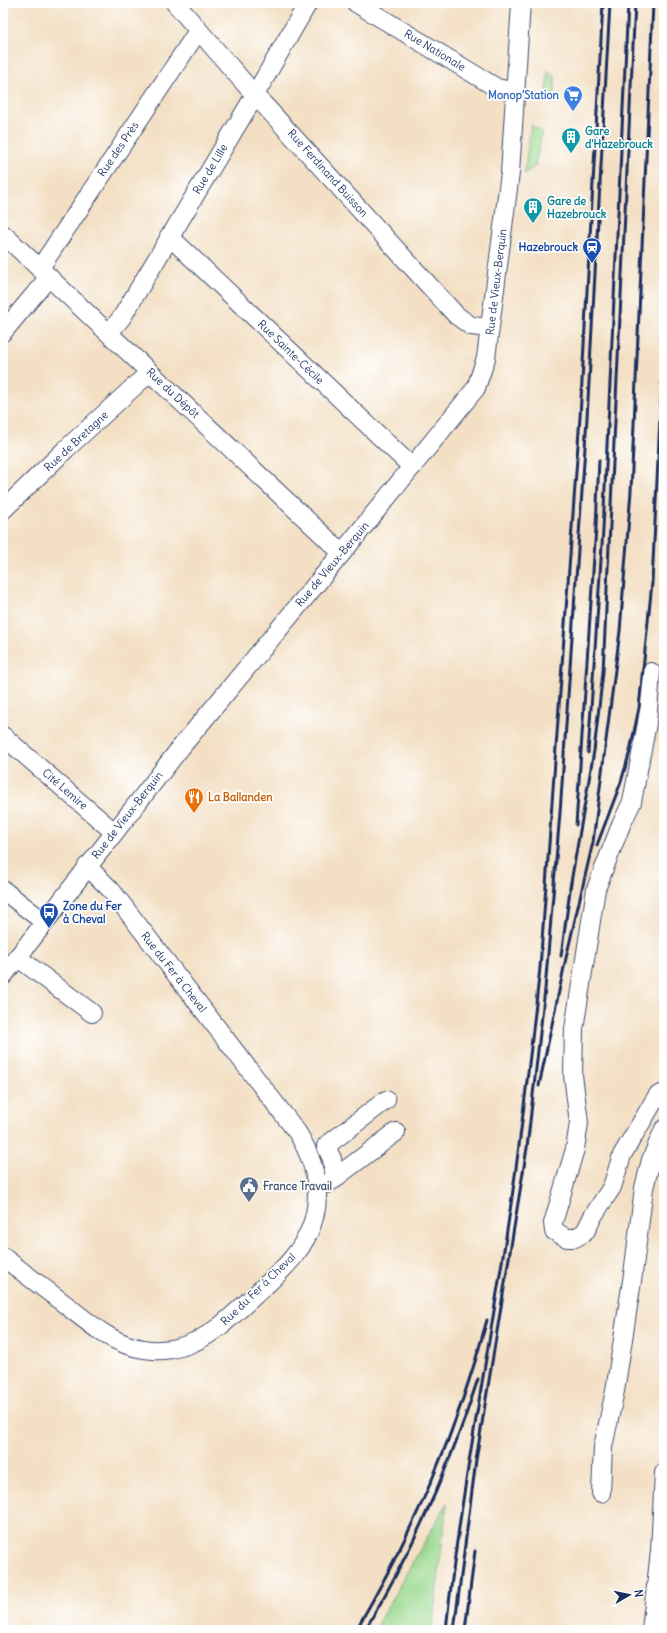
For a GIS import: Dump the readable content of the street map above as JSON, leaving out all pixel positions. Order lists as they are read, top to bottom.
{
  "streets": {
    "street": [
      "Rue Nationale",
      "Rue des Près",
      "Rue de Lille",
      "Rue Ferdinand Buisson",
      "Rue de Vieux-Berquin",
      "Rue Sainte-Cécile",
      "Rue du Dépôt",
      "Rue de Bretagne",
      "Cité Lemire",
      "Rue du Fer à Cheval"
    ]
  },
  "crossings": [
    ["Rue Nationale", "Rue de Vieux-Berquin"],
    ["Rue des Près", "Rue Ferdinand Buisson"],
    ["Rue des Près", "Rue du Dépôt"],
    ["Rue de Lille", "Rue Ferdinand Buisson"],
    ["Rue de Lille", "Rue Sainte-Cécile"],
    ["Rue de Lille", "Rue du Dépôt"],
    ["Rue Ferdinand Buisson", "Rue de Vieux-Berquin"],
    ["Rue de Vieux-Berquin", "Rue Sainte-Cécile"],
    ["Rue de Vieux-Berquin", "Rue du Dépôt"],
    ["Rue de Vieux-Berquin", "Cité Lemire"],
    ["Rue de Vieux-Berquin", "Rue du Fer à Cheval"],
    ["Rue du Dépôt", "Rue de Bretagne"]
  ],
  "places": {
    "supermarket": ["Monop’Station"],
    "building": ["Gare d'Hazebrouck", "Gare de Hazebrouck"],
    "station": ["Hazebrouck"],
    "restaurant": ["La Ballanden"],
    "bus stop": ["Zone du Fer à Cheval"],
    "public building": ["France Travail"]
  },
  "north": "right"
}
